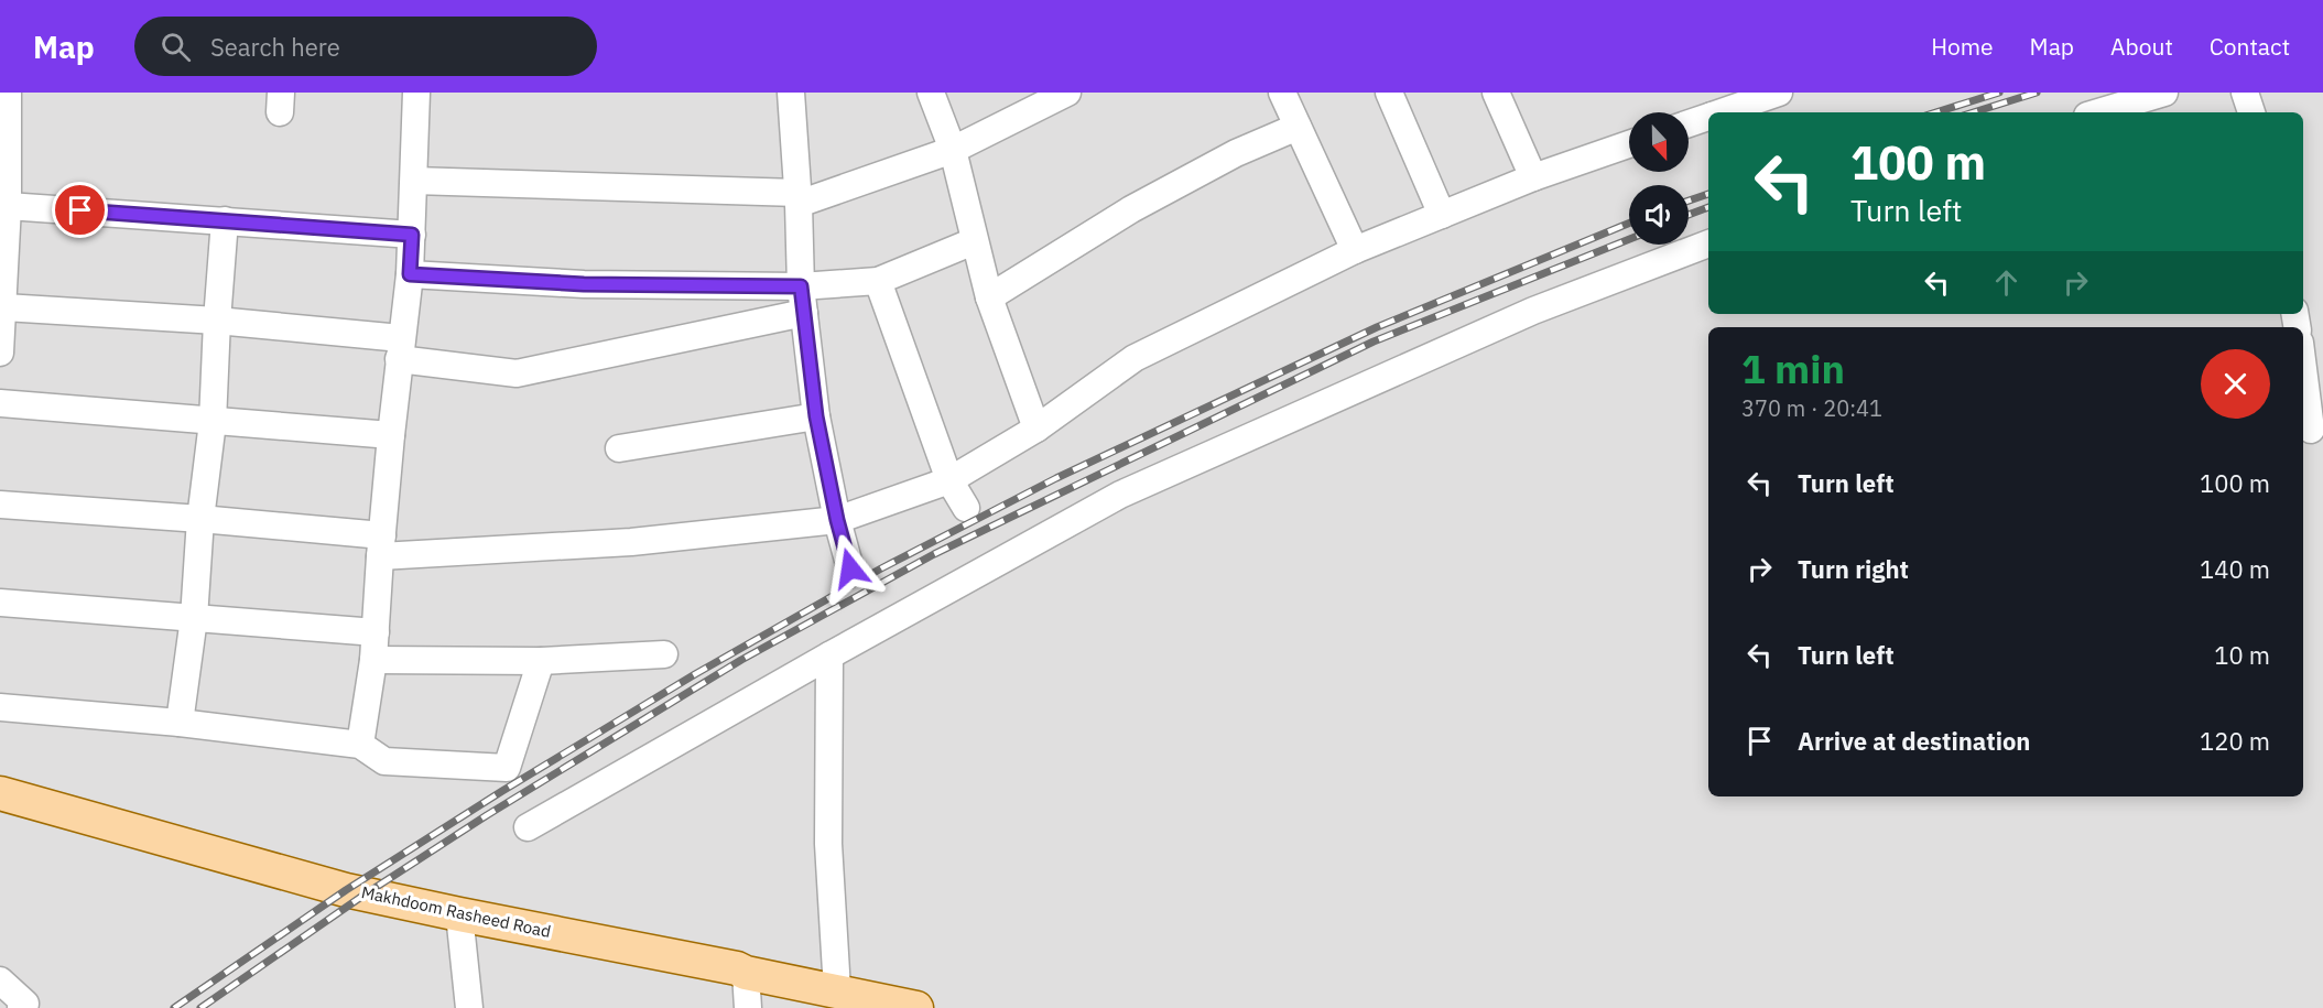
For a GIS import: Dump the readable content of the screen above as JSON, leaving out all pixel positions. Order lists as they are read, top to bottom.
{
  "streets": {
    "main road": ["Makhdoom Rasheed Road"]
  },
  "north": "bottom",
  "page": {
    "header": "Map",
    "search": "Search here",
    "nav": [
      "Home",
      "Map",
      "About",
      "Contact"
    ],
    "turn": ["100 m", "Turn left"],
    "heading": ["1 min", "370 m · 20:41"],
    "list": [
      {
        "name": "Turn left",
        "value": "100 m"
      },
      {
        "name": "Turn right",
        "value": "140 m"
      },
      {
        "name": "Turn left",
        "value": "10 m"
      },
      {
        "name": "Arrive at destination",
        "value": "120 m"
      }
    ]
  }
}
